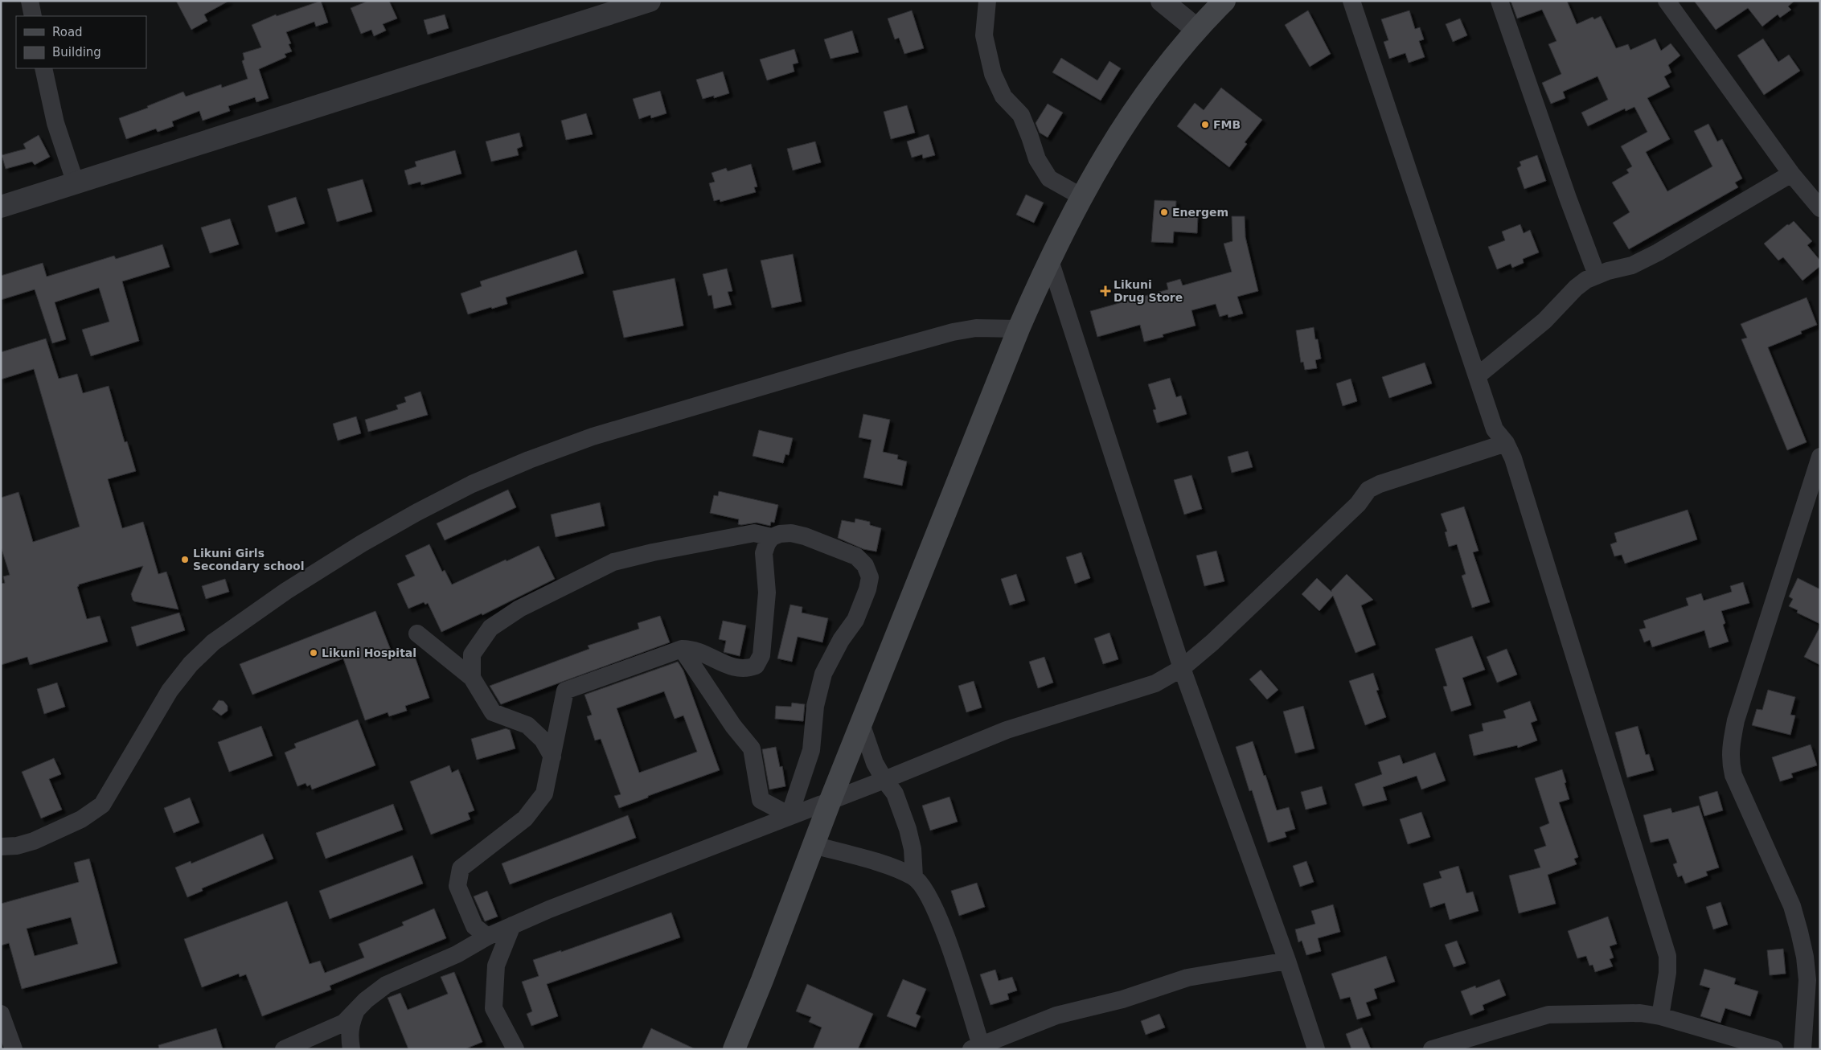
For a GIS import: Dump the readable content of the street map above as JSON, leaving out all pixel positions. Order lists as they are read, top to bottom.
{
  "places": {
    "other": [
      "FMB",
      "Energem",
      "Likuni Girls Secondary school",
      "Likuni Hospital"
    ],
    "health": ["Likuni Drug Store"]
  },
  "legend": ["Road", "Building"]
}
